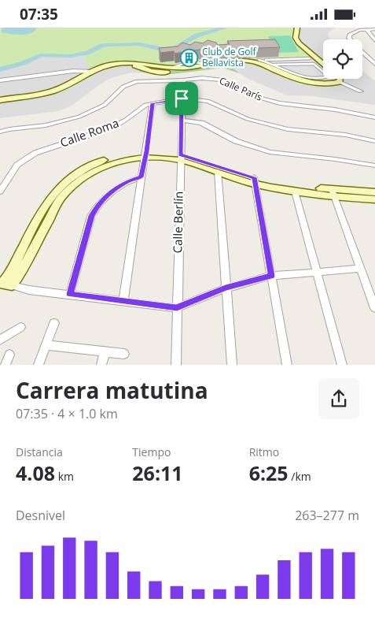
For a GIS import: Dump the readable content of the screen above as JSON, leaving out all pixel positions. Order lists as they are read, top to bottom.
{
  "streets": {
    "street": ["Calle París", "Calle Roma", "Calle Berlín"]
  },
  "crossings": [
    ["Calle París", "Calle Berlín"],
    ["Calle Roma", "Calle Berlín"]
  ],
  "places": {
    "building": ["Club de Golf Bellavista"]
  },
  "page": {
    "status": "07:35",
    "heading": ["Carrera matutina", "07:35 · 4 × 1.0 km"],
    "stats": [
      ["Distancia", "4.08 km"],
      ["Tiempo", "26:11"],
      ["Ritmo", "6:25 /km"]
    ],
    "chart": ["Desnivel", "263–277 m"]
  }
}
